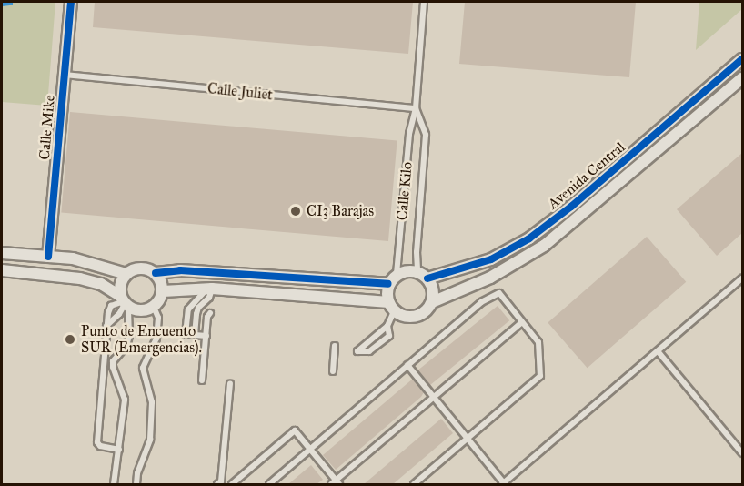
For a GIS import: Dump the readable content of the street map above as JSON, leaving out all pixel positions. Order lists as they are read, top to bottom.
{
  "streets": {
    "street": ["Calle Mike", "Avenida Central"],
    "lane": ["Calle Juliet", "Calle Kilo"]
  },
  "crossings": [
    ["Calle Juliet", "Calle Mike"],
    ["Calle Juliet", "Calle Kilo"],
    ["Avenida Central", "Calle Kilo"]
  ],
  "places": ["CI3 Barajas", "Punto de Encuento SUR (Emergencias)."]
}
